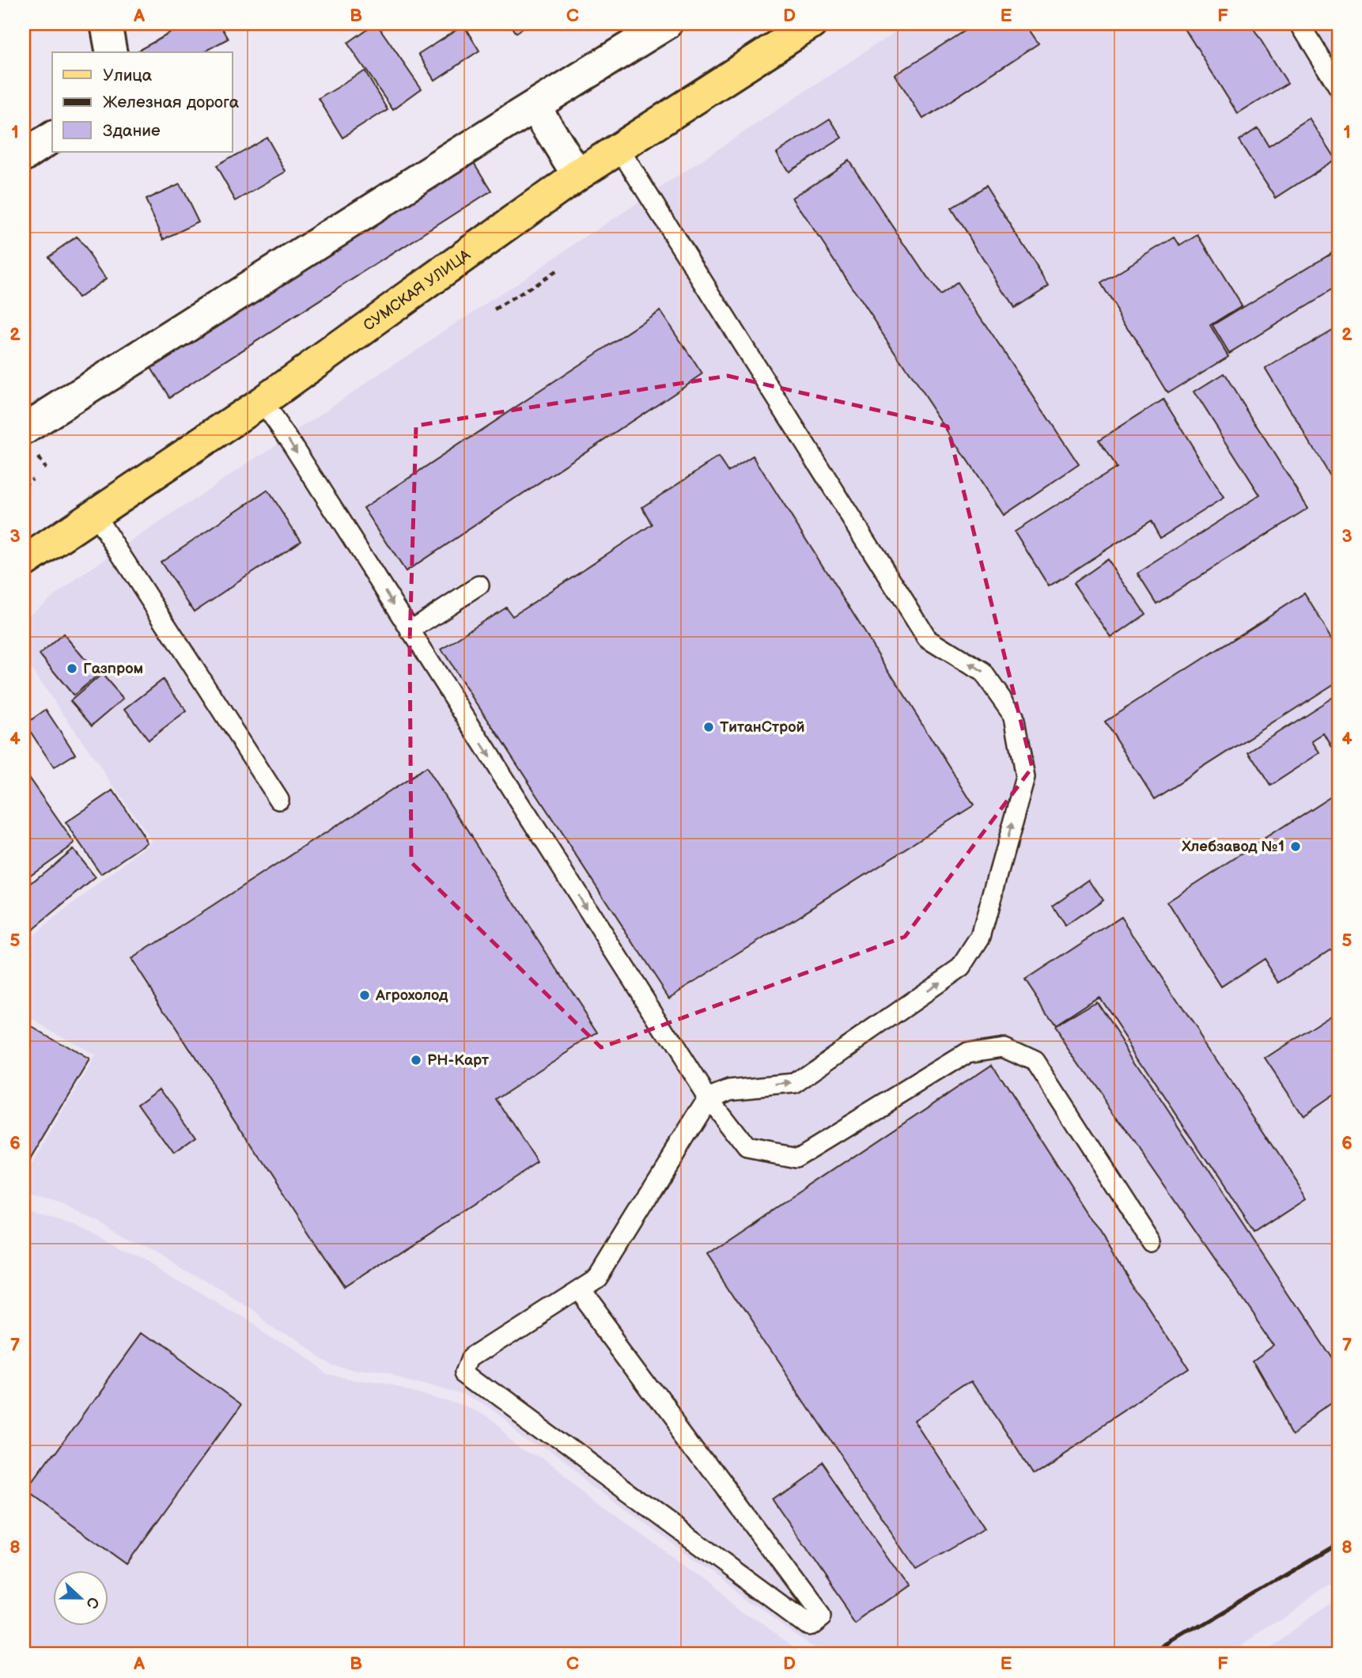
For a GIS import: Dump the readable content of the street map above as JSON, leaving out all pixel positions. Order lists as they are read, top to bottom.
{
  "streets": {
    "main road": ["СУМСКАЯ УЛИЦА"]
  },
  "places": [
    "Газпром",
    "ТитанСтрой",
    "Хлебзавод №1",
    "Агрохолод",
    "РН-Карт"
  ],
  "legend": ["Улица", "Железная дорога", "Здание"],
  "north": "right",
  "grid": {
    "columns": [
      "A",
      "B",
      "C",
      "D",
      "E",
      "F"
    ],
    "rows": [
      "1",
      "2",
      "3",
      "4",
      "5",
      "6",
      "7",
      "8"
    ]
  }
}
